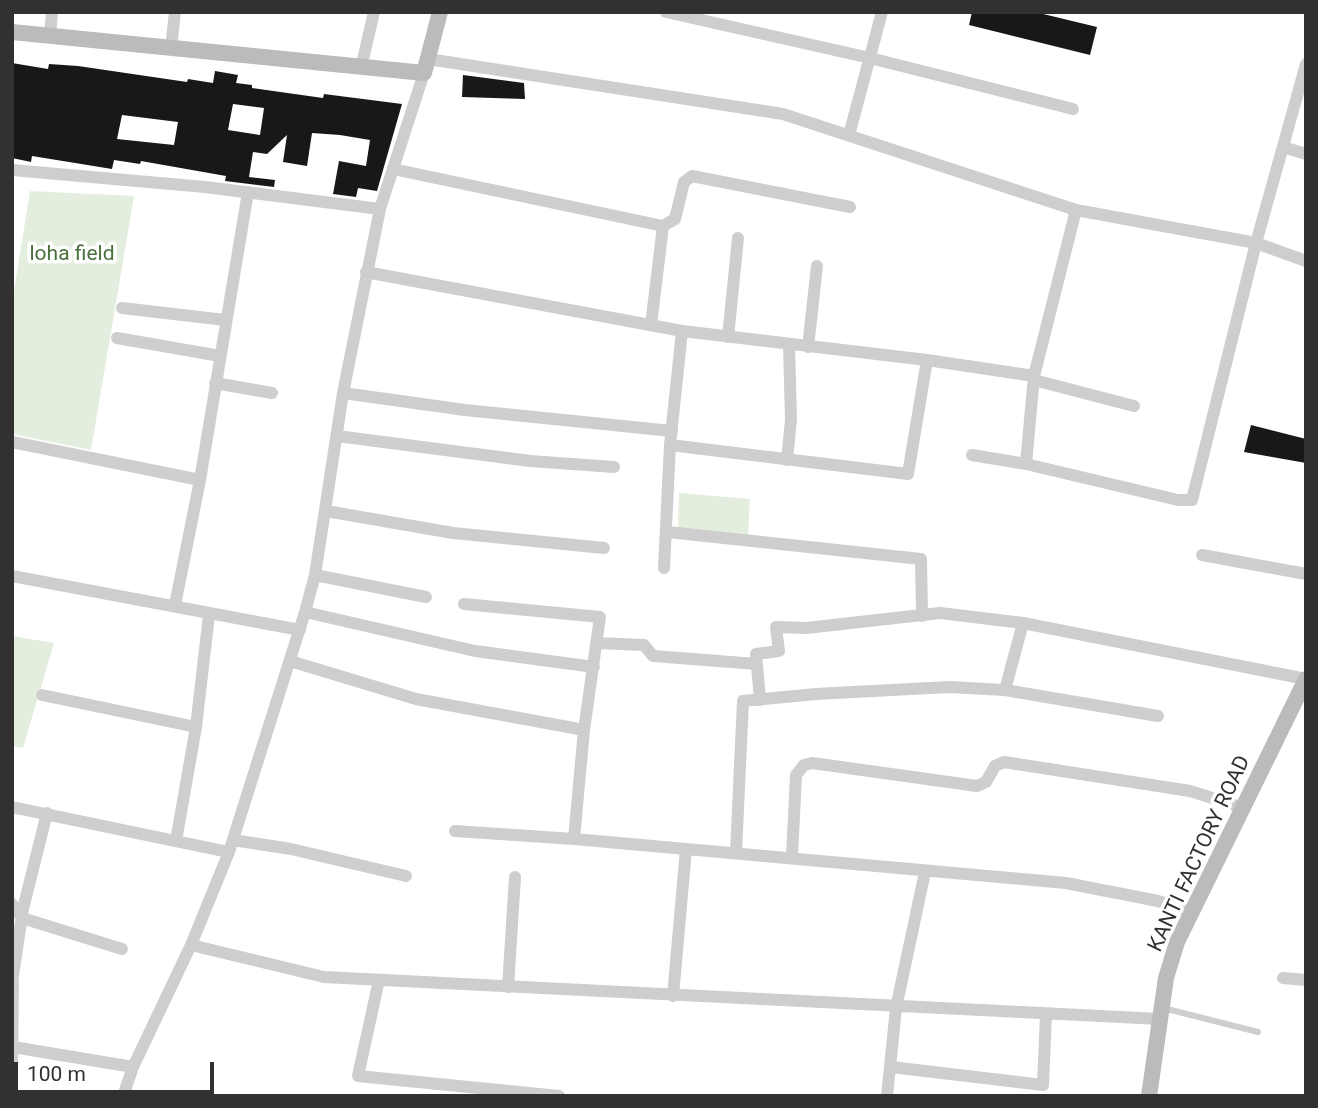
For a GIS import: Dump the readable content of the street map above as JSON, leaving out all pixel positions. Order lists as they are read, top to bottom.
{
  "streets": {
    "street": ["KANTI FACTORY ROAD"]
  },
  "parks": ["loha field"],
  "scale_bar": "100 m"
}
